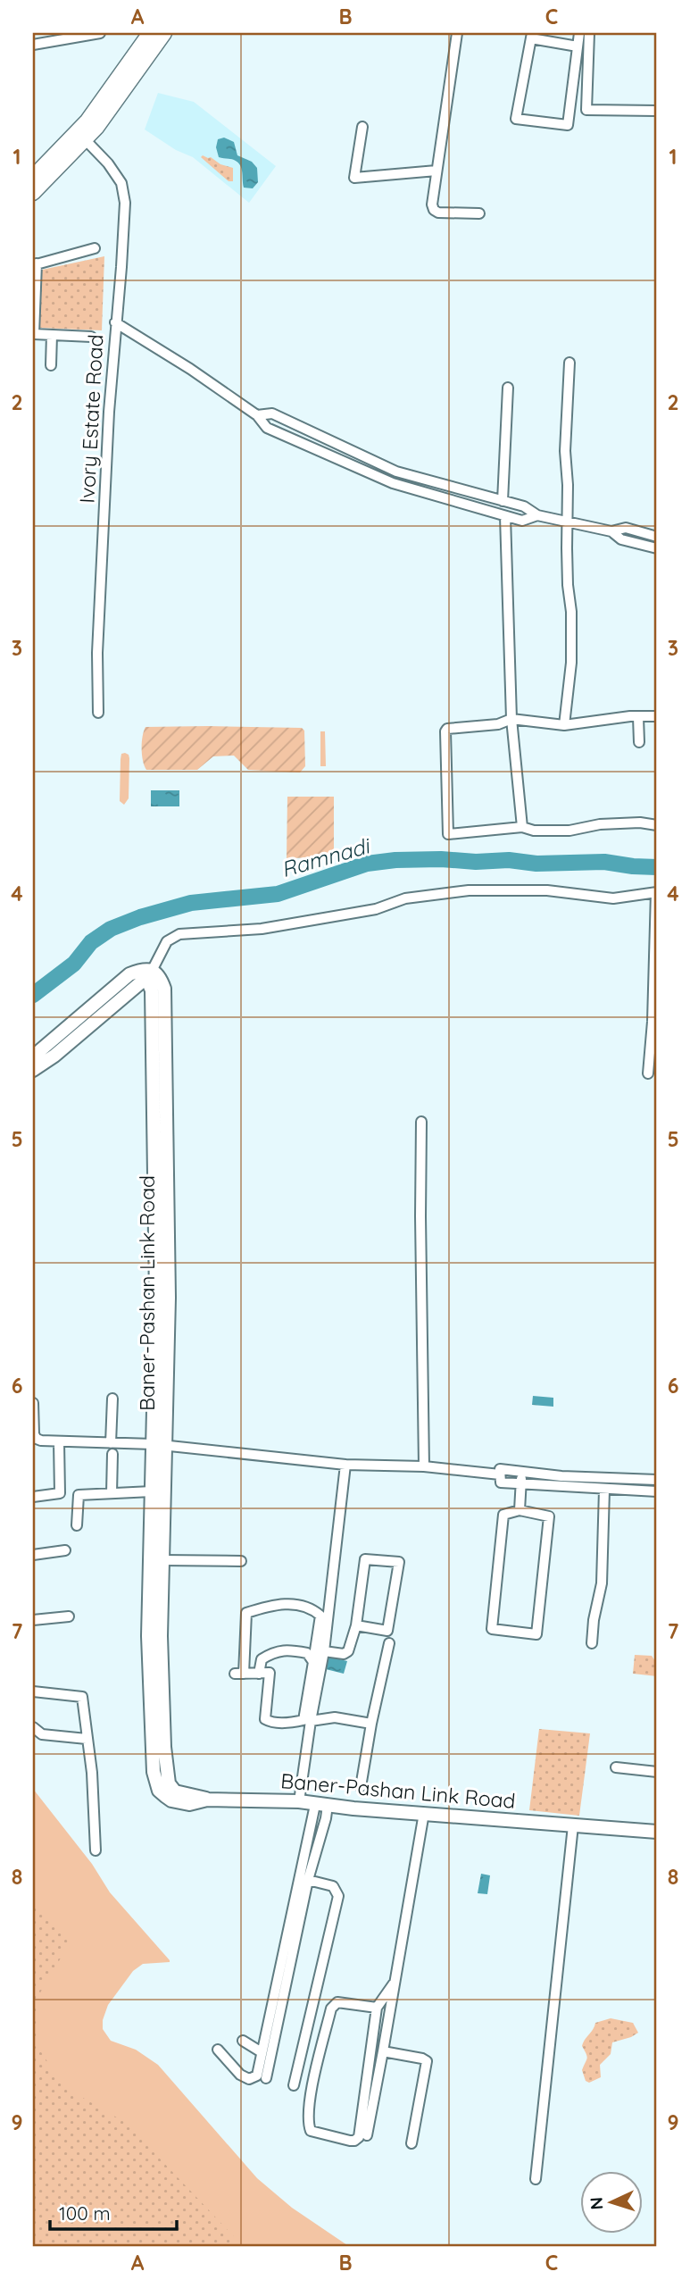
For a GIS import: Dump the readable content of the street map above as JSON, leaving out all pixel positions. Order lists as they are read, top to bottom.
{
  "streets": {
    "street": ["Ivory Estate Road", "Baner-Pashan Link Road"]
  },
  "water": ["Ramnadi"],
  "scale_bar": "100 m",
  "north": "left",
  "grid": {
    "columns": ["A", "B", "C"],
    "rows": [
      "1",
      "2",
      "3",
      "4",
      "5",
      "6",
      "7",
      "8",
      "9"
    ]
  }
}
